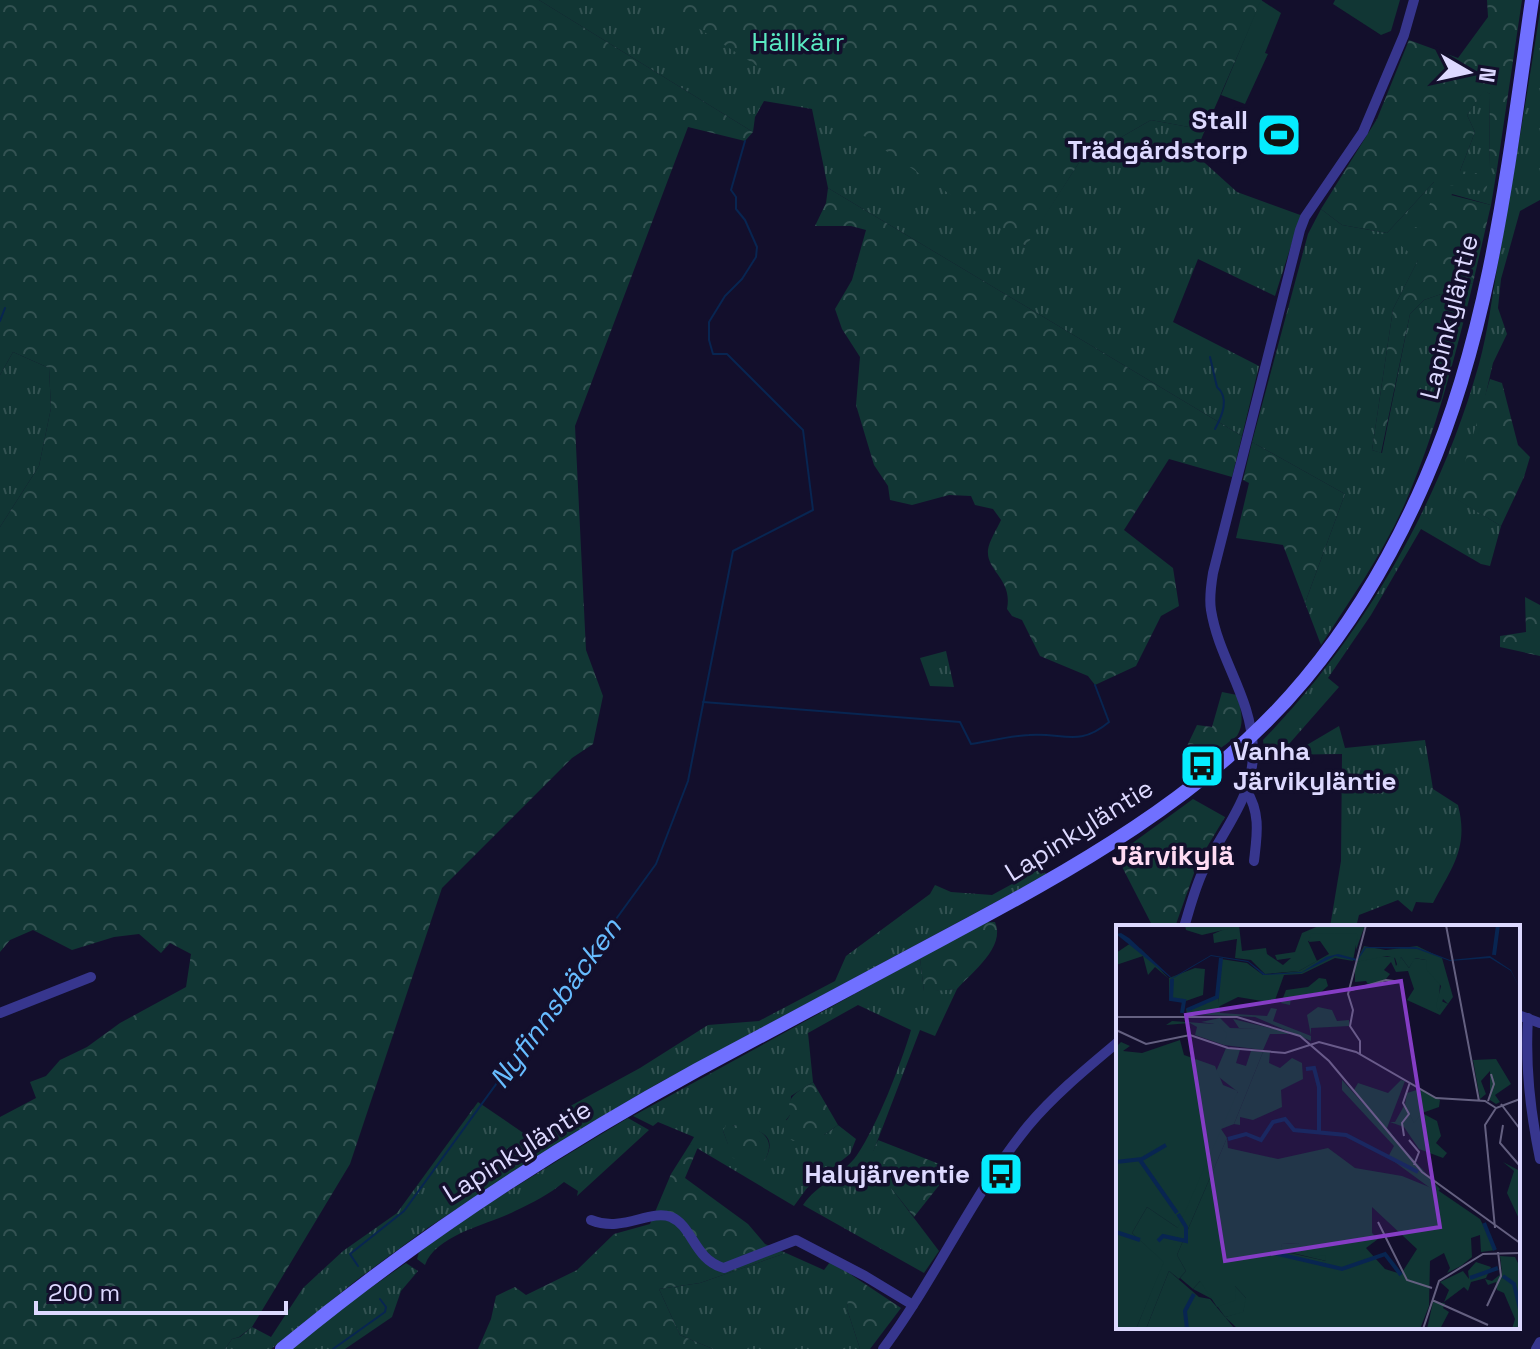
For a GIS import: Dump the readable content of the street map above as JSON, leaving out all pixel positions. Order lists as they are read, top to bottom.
{
  "streets": {
    "main road": ["Lapinkyläntie"]
  },
  "districts": ["Järvikylä"],
  "water": ["Nyfinnsbäcken"],
  "parks": ["Hällkärr"],
  "places": {
    "sports": ["Stall Trädgårdstorp"],
    "bus stop": ["Vanha Järvikyläntie", "Halujärventie"]
  },
  "scale_bar": "200 m",
  "north": "right"
}
